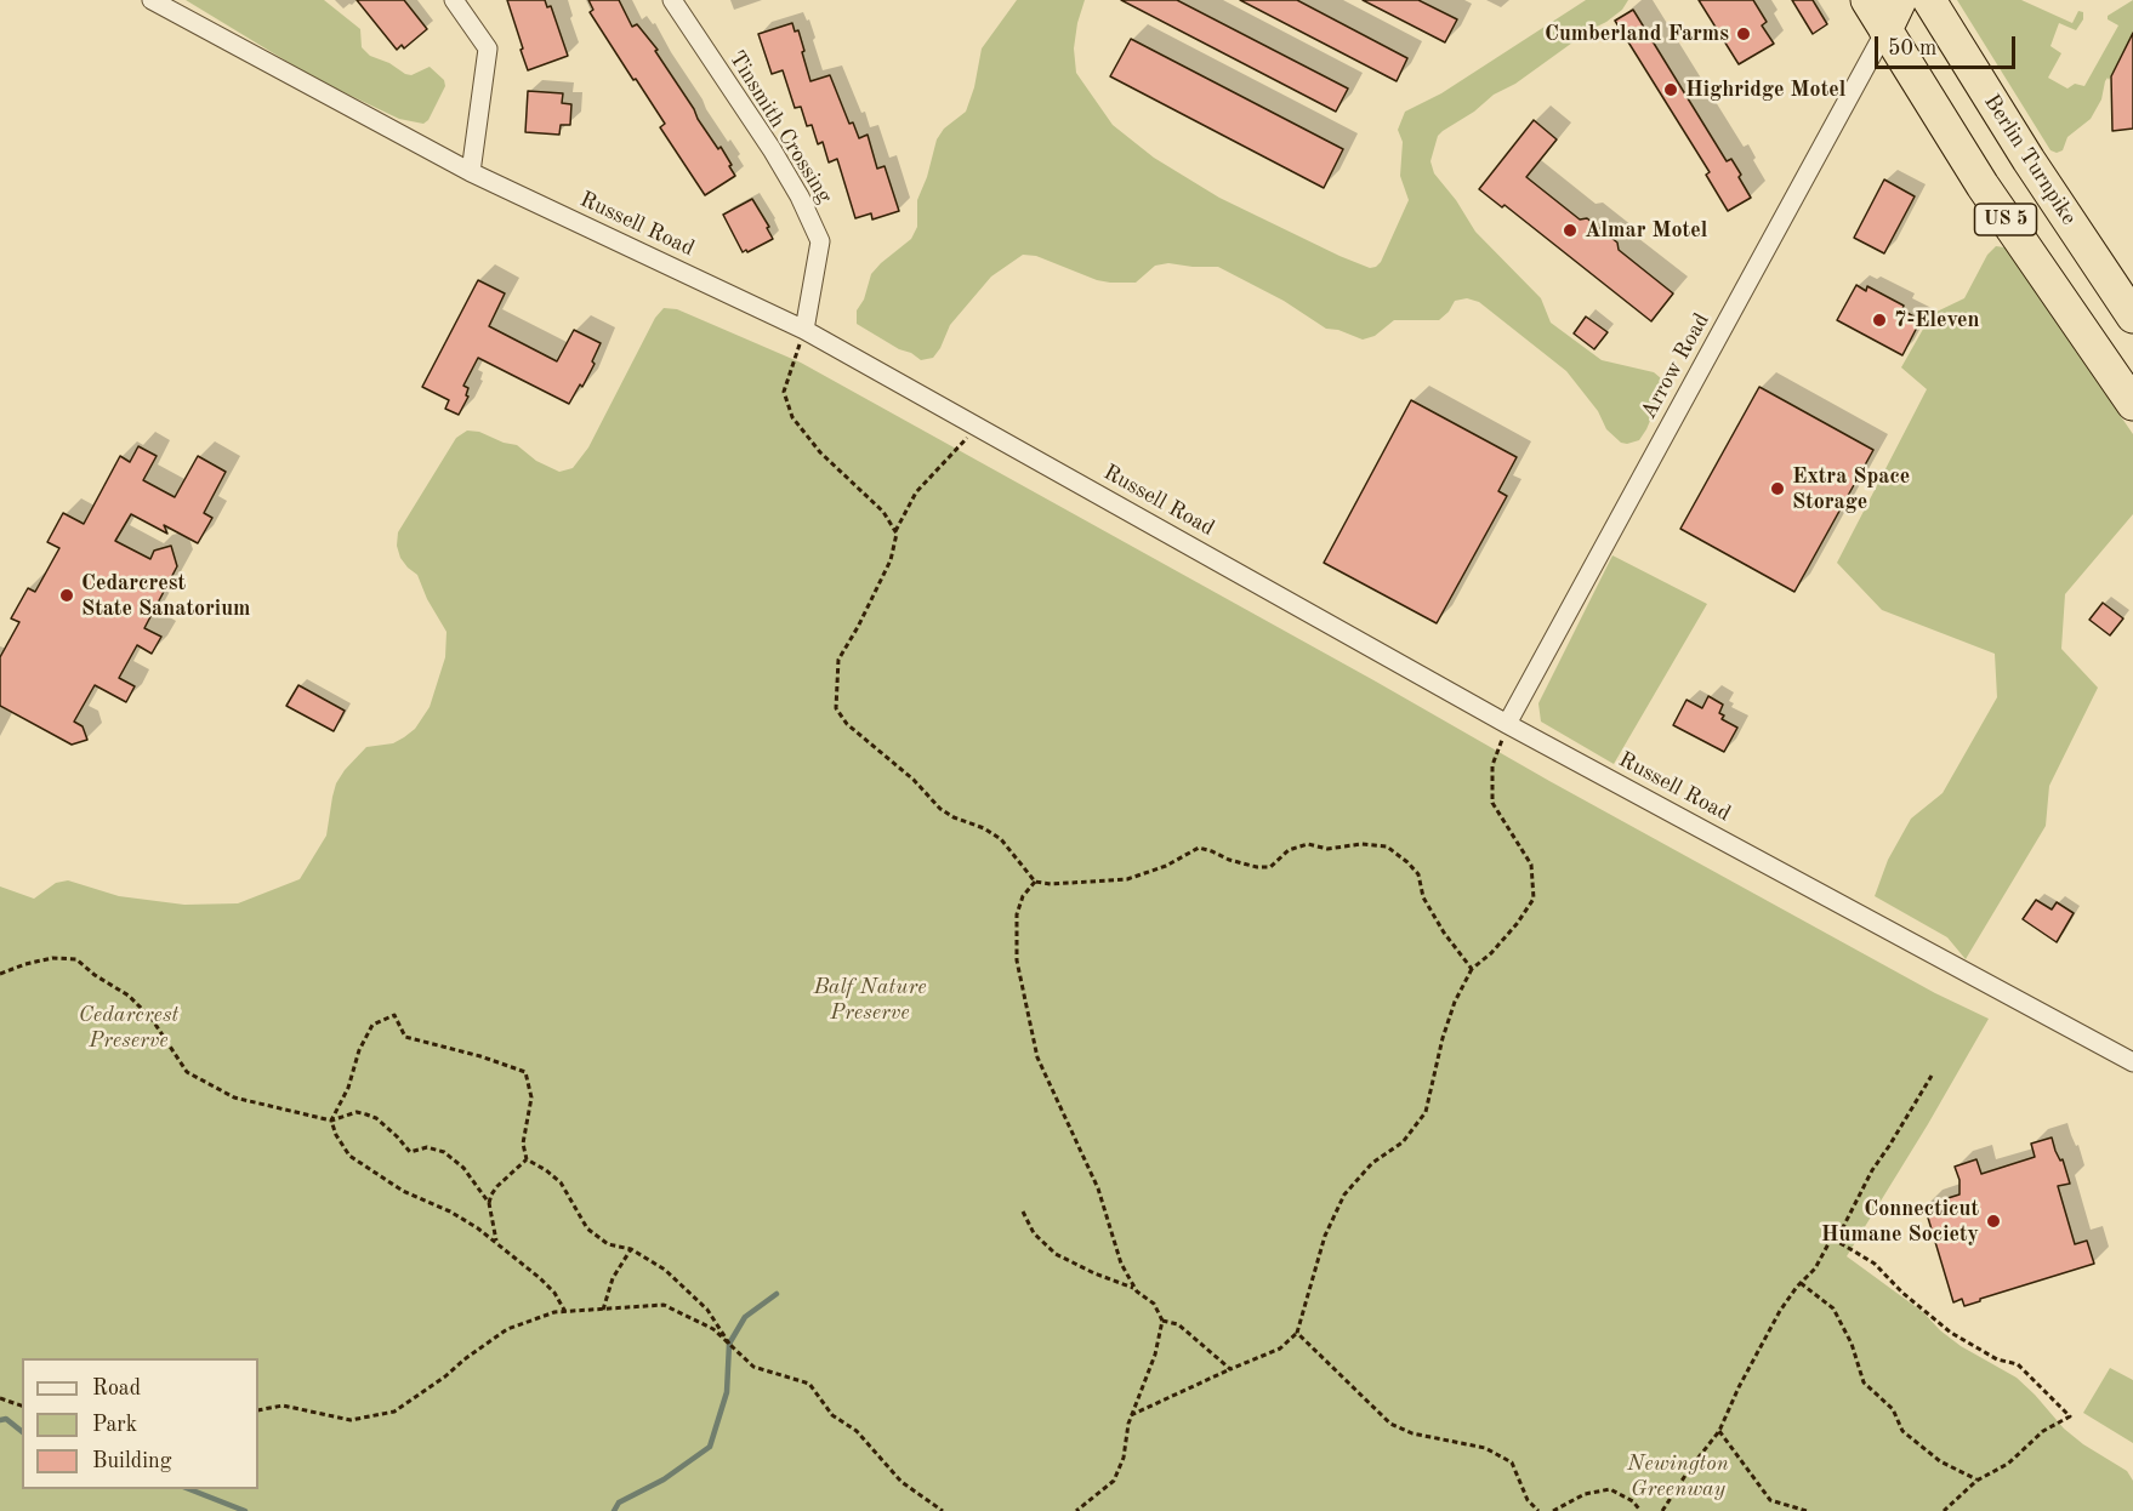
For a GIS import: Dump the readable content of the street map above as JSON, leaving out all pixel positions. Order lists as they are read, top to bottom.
{
  "streets": {
    "highway": ["Berlin Turnpike", "US 5"],
    "street": ["Tinsmith Crossing", "Russell Road", "Arrow Road"]
  },
  "crossings": [
    ["Tinsmith Crossing", "Russell Road"],
    ["US 5", "Arrow Road"],
    ["Russell Road", "Arrow Road"]
  ],
  "parks": ["Balf Nature Preserve", "Cedarcrest Preserve", "Newington Greenway"],
  "places": [
    "Cumberland Farms",
    "Highridge Motel",
    "Almar Motel",
    "7-Eleven",
    "Extra Space Storage",
    "Cedarcrest State Sanatorium",
    "Connecticut Humane Society"
  ],
  "legend": ["Road", "Park", "Building"],
  "scale_bar": "50 m"
}
